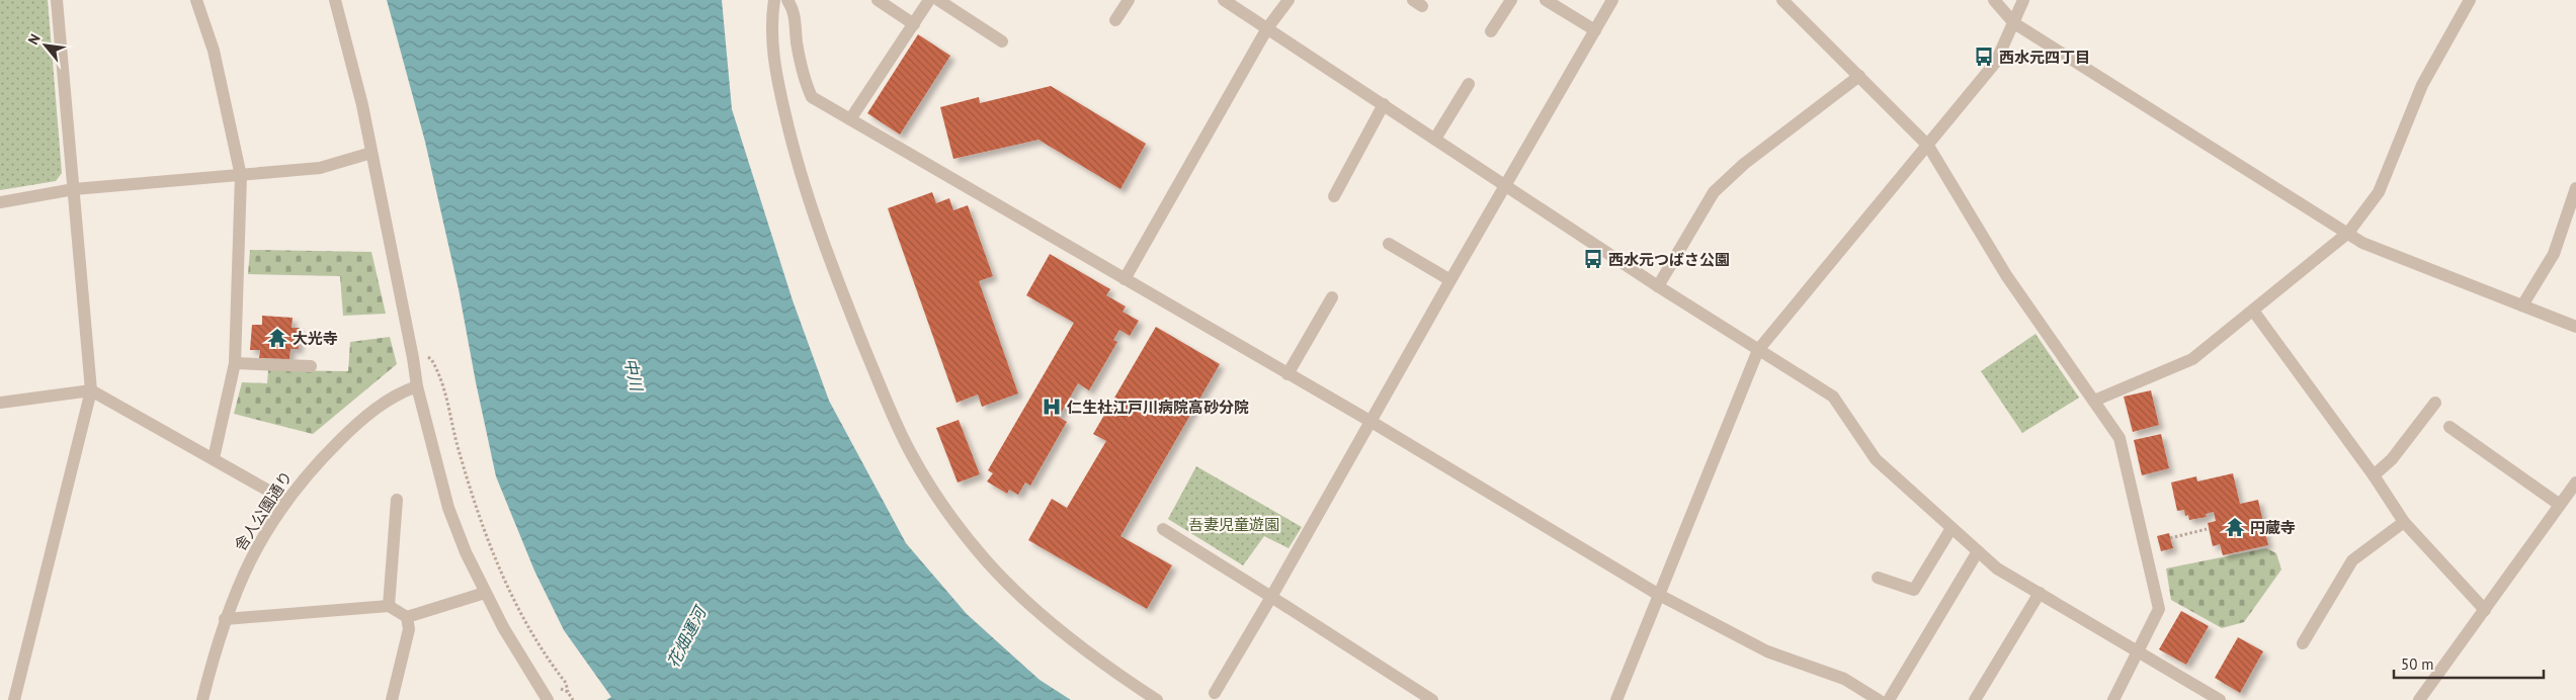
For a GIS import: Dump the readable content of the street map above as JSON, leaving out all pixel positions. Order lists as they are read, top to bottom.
{
  "streets": {
    "street": ["舎人公園通り"]
  },
  "water": ["中川", "花畑運河"],
  "parks": ["吾妻児童遊園"],
  "places": {
    "bus stop": ["西水元四丁目", "西水元つばさ公園"],
    "temple": ["大光寺", "円蔵寺"],
    "hospital": ["仁生社江戸川病院高砂分院"]
  },
  "scale_bar": "50 m",
  "north": "top left"
}
